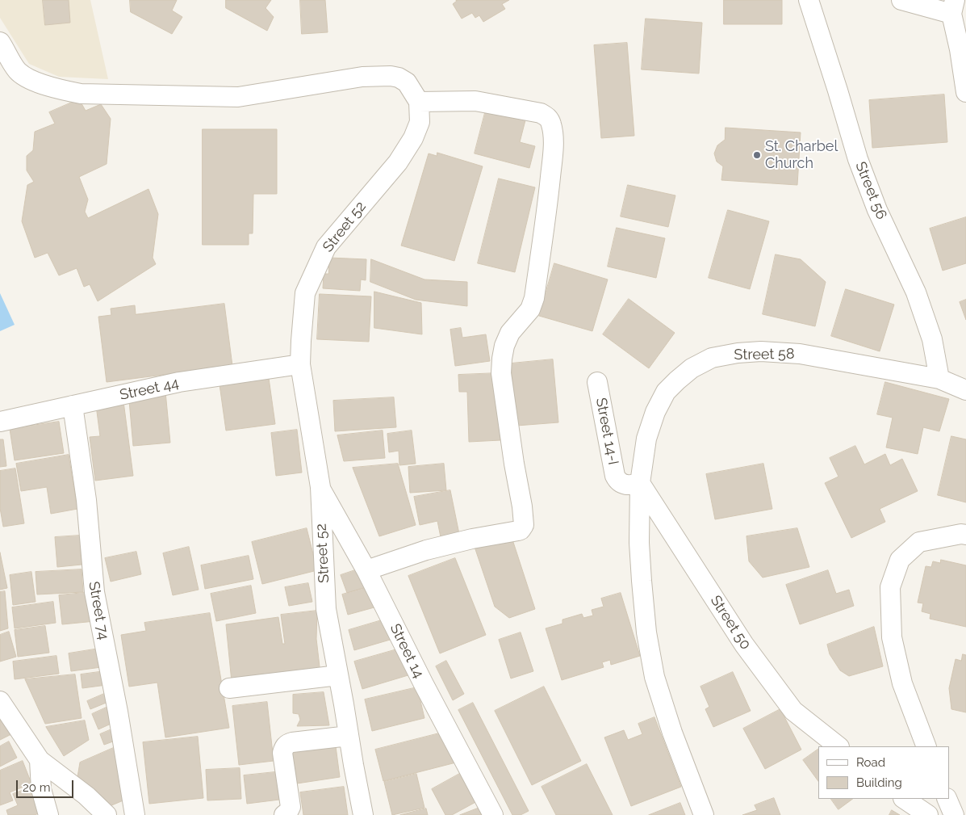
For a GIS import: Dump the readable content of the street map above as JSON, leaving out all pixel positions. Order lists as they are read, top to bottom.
{
  "streets": {
    "street": [
      "Street 56",
      "Street 52",
      "Street 58",
      "Street 44",
      "Street 14-I",
      "Street 74",
      "Street 50",
      "Street 14"
    ]
  },
  "crossings": [
    ["Street 56", "Street 58"],
    ["Street 52", "Street 44"],
    ["Street 52", "Street 14"],
    ["Street 58", "Street 14-I"],
    ["Street 58", "Street 50"],
    ["Street 44", "Street 74"],
    ["Street 14-I", "Street 50"]
  ],
  "places": ["St. Charbel Church"],
  "legend": ["Road", "Building"],
  "scale_bar": "20 m"
}
